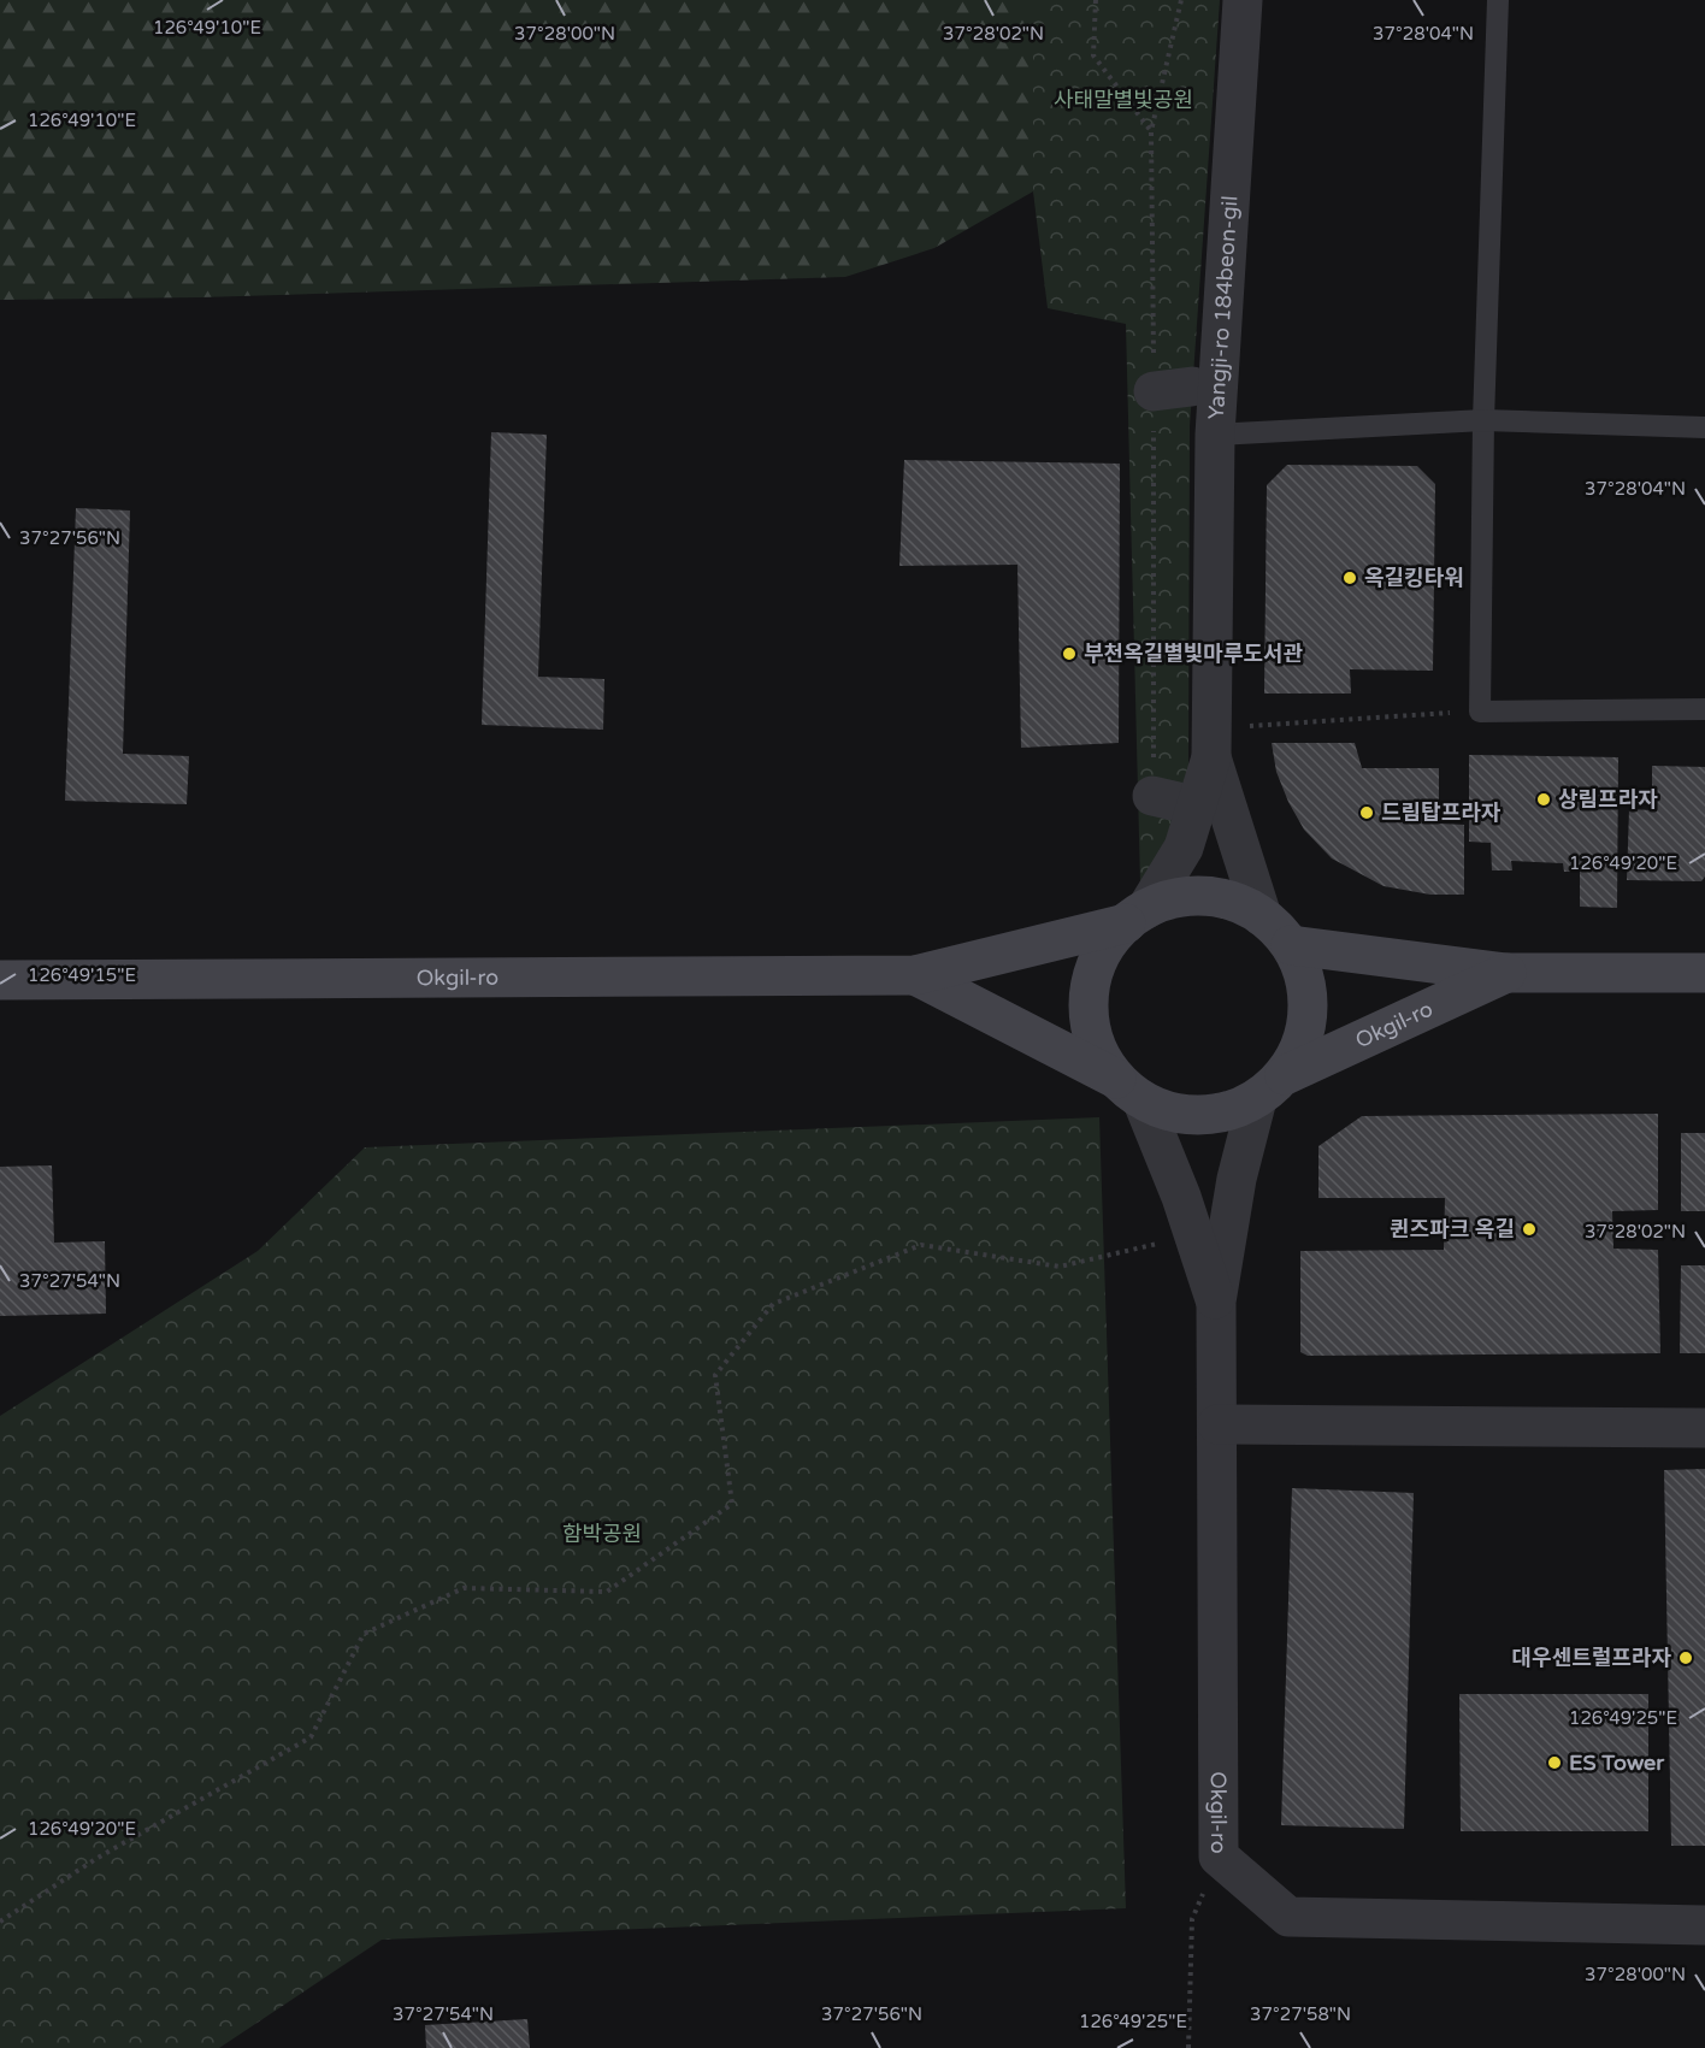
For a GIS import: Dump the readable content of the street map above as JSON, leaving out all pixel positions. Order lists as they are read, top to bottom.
{
  "streets": {
    "street": ["Yangji-ro 184beon-gil", "Okgil-ro"]
  },
  "parks": ["사태말별빛공원", "함박공원"],
  "places": [
    "옥길킹타워",
    "부천옥길별빛마루도서관",
    "상림프라자",
    "드림탑프라자",
    "퀸즈파크 옥길",
    "대우센트럴프라자",
    "ES Tower"
  ],
  "coordinates": [
    "126°49'10\"E",
    "37°28'00\"N",
    "37°28'02\"N",
    "37°28'04\"N",
    "37°27'56\"N",
    "126°49'20\"E",
    "126°49'15\"E",
    "37°27'54\"N",
    "126°49'25\"E",
    "37°27'58\"N"
  ]
}
